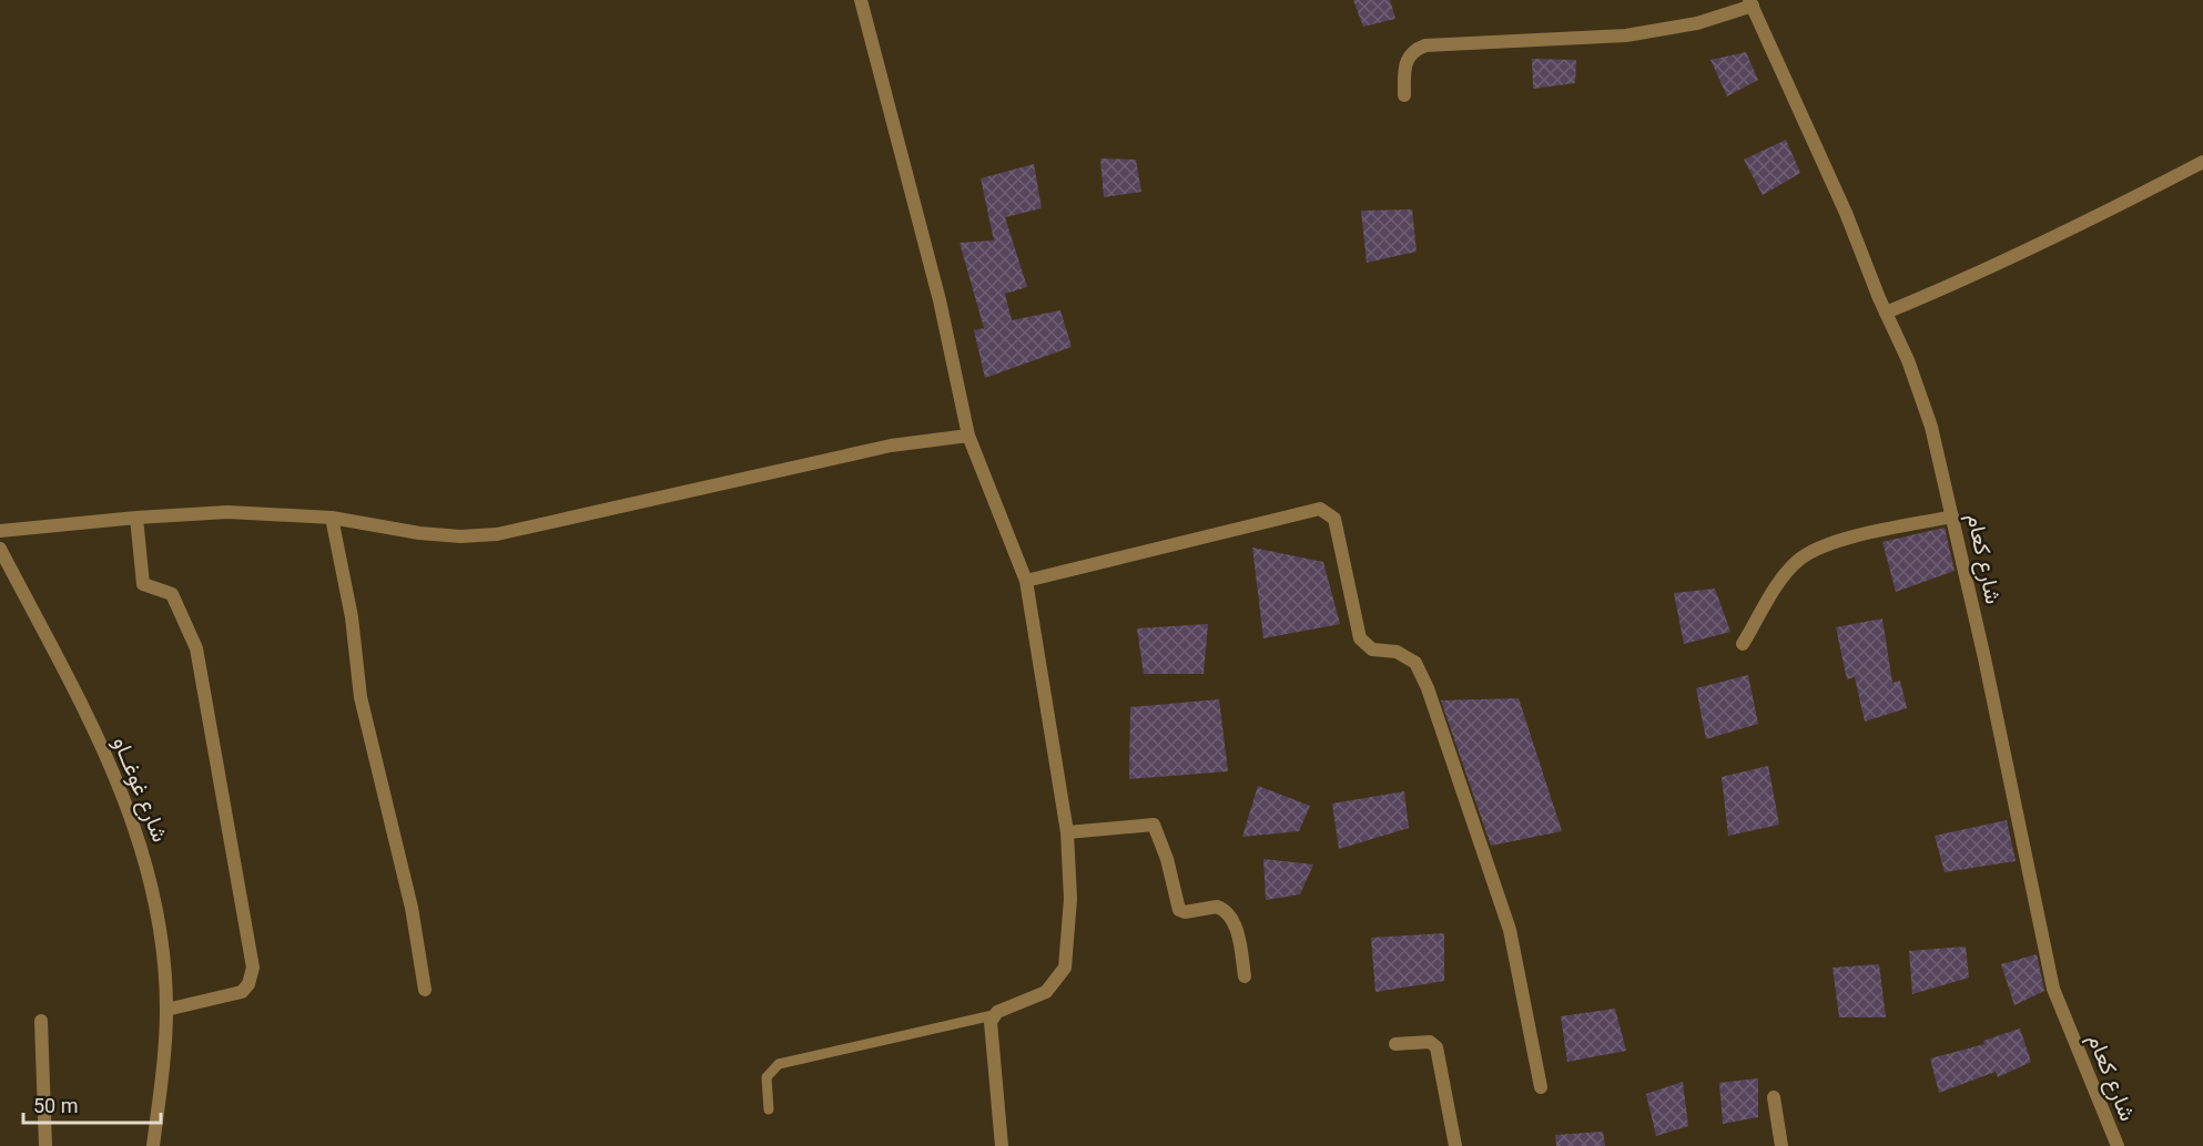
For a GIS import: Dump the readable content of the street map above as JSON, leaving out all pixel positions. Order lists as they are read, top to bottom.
{
  "streets": {
    "street": ["شارع كعام", "شارع غوغــاو"]
  },
  "scale_bar": "50 m"
}
